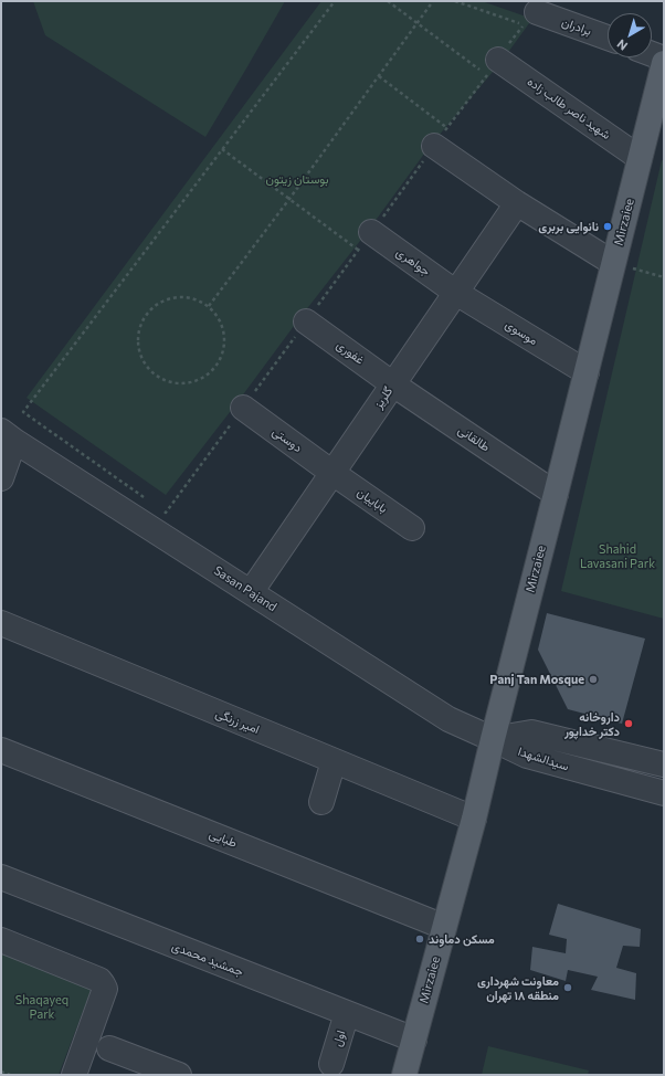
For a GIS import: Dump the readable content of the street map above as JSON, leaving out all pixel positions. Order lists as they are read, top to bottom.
{
  "streets": {
    "main road": ["Mirzaiee"],
    "street": [
      "برادران",
      "شهید ناصر طالب زاده",
      "جواهری",
      "موسوی",
      "غفوری",
      "گلریز",
      "طالقانی",
      "دوستی",
      "باباییان",
      "Sasan Pajand",
      "امیر زرنگی",
      "سیدالشهدا",
      "طبایی",
      "جمشید محمدی",
      "اول"
    ]
  },
  "crossings": [
    ["شهید ناصر طالب زاده", "Mirzaiee"],
    ["Mirzaiee", "موسوی"],
    ["Mirzaiee", "طالقانی"],
    ["Mirzaiee", "Sasan Pajand"],
    ["Mirzaiee", "امیر زرنگی"],
    ["Mirzaiee", "سیدالشهدا"],
    ["Mirzaiee", "طبایی"],
    ["Mirzaiee", "جمشید محمدی"],
    ["جواهری", "موسوی"],
    ["جواهری", "گلریز"],
    ["موسوی", "گلریز"],
    ["غفوری", "گلریز"],
    ["غفوری", "طالقانی"],
    ["گلریز", "طالقانی"],
    ["گلریز", "دوستی"],
    ["گلریز", "باباییان"],
    ["گلریز", "Sasan Pajand"],
    ["دوستی", "باباییان"],
    ["Sasan Pajand", "سیدالشهدا"],
    ["جمشید محمدی", "اول"]
  ],
  "parks": ["بوستان زیتون", "Shahid Lavasani Park", "Shaqayeq Park"],
  "places": [
    "نانوایی بربری",
    "Panj Tan Mosque",
    "داروخانه دکتر خداپور",
    "مسکن دماوند",
    "معاونت شهرداری منطقه ۱۸ تهران"
  ],
  "north": "bottom left"
}
